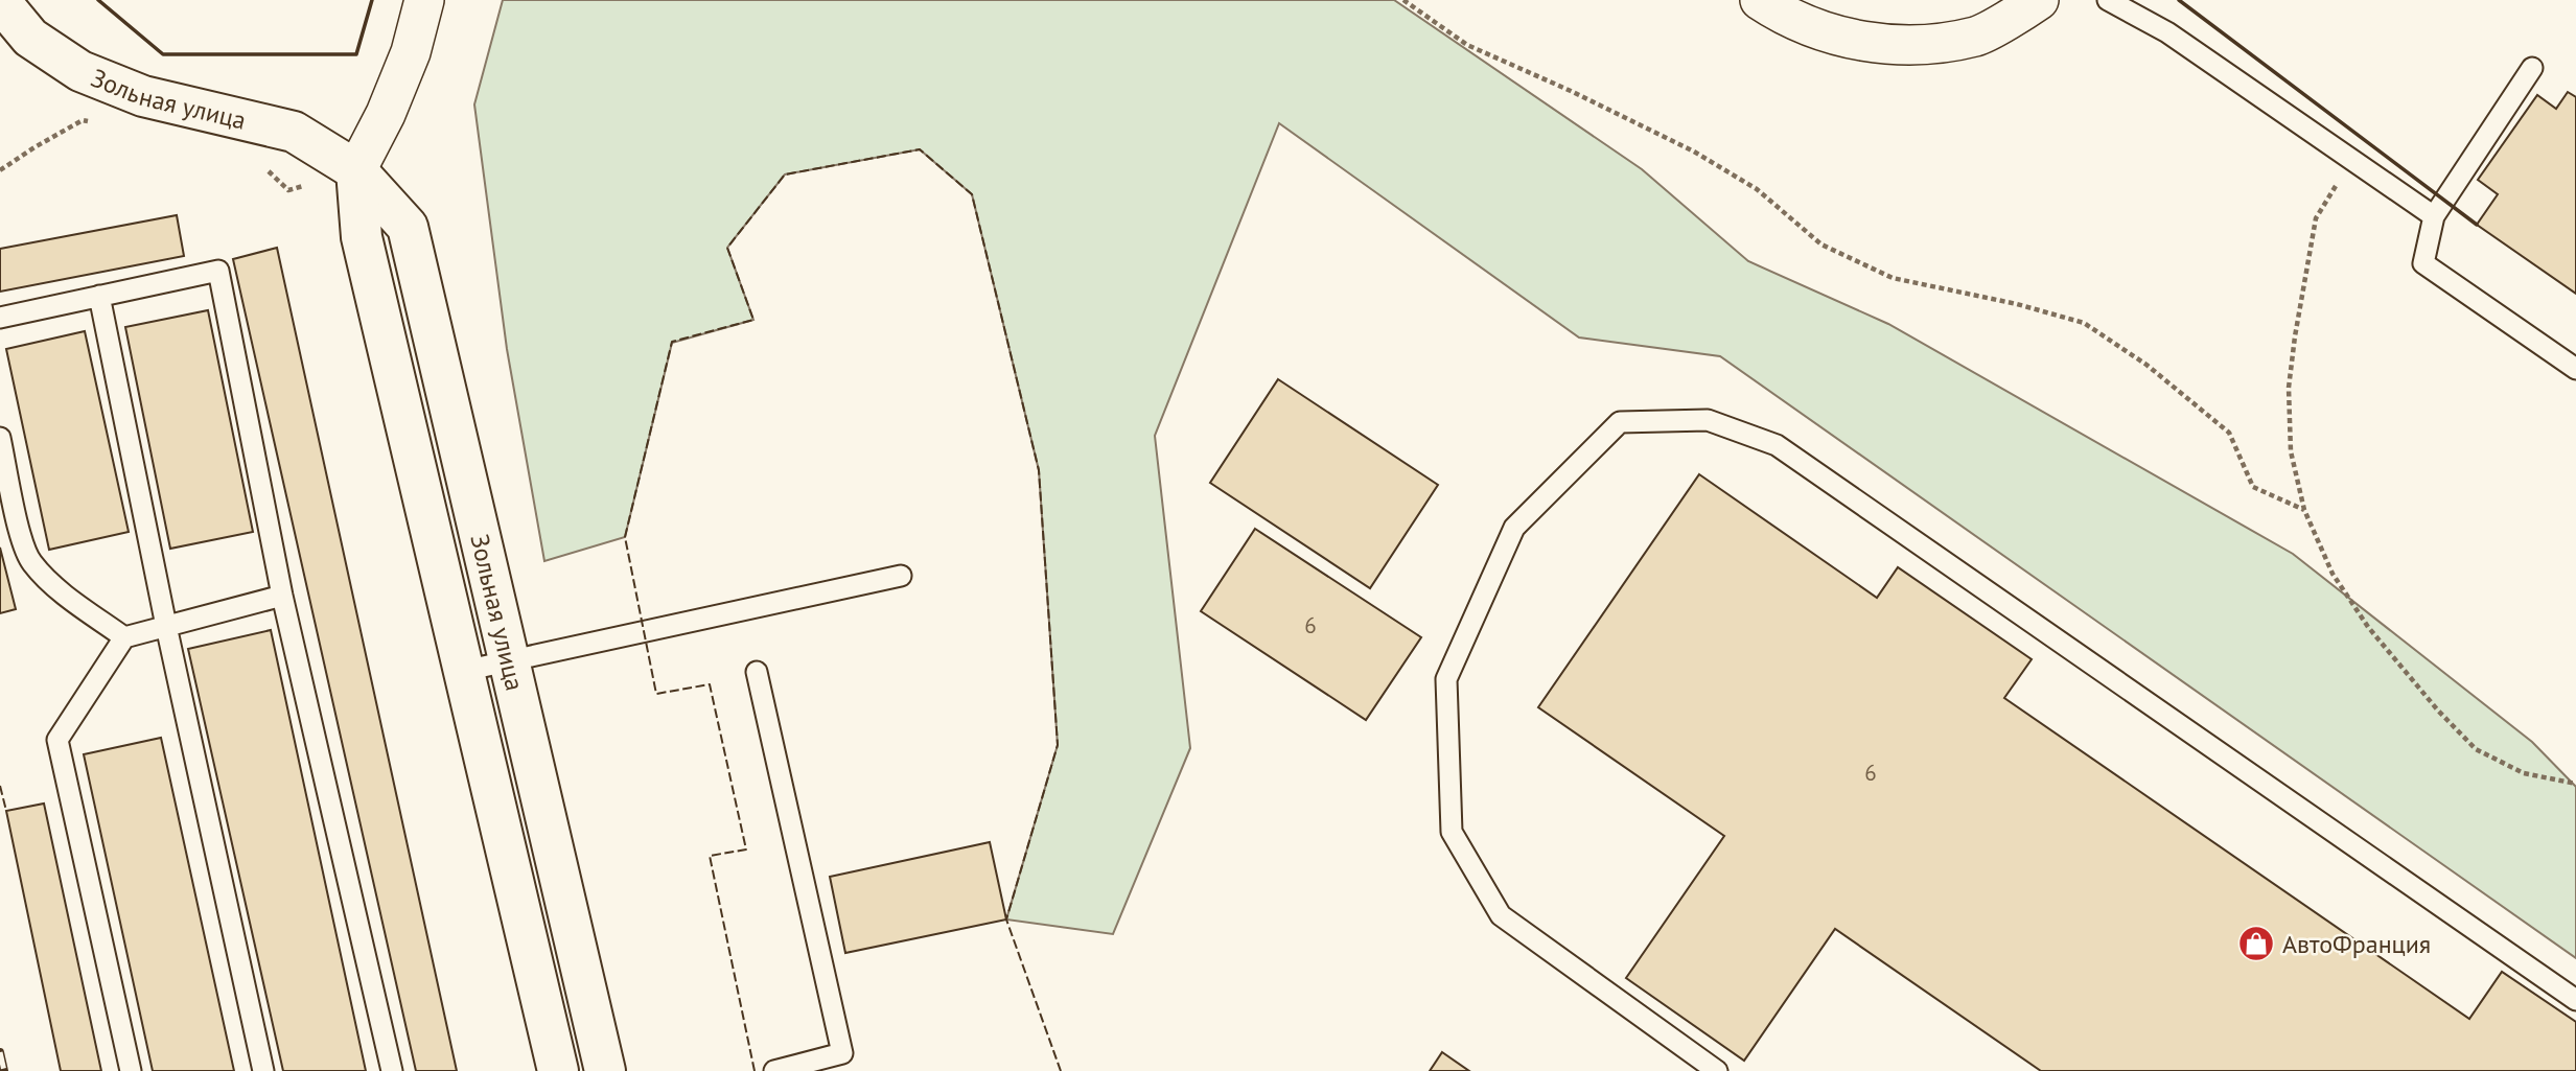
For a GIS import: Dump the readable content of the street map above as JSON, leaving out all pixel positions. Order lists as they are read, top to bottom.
{
  "streets": {
    "street": ["Зольная улица"]
  },
  "places": {
    "shop": ["АвтоФранция"]
  },
  "house_numbers": ["6", "6"]
}
